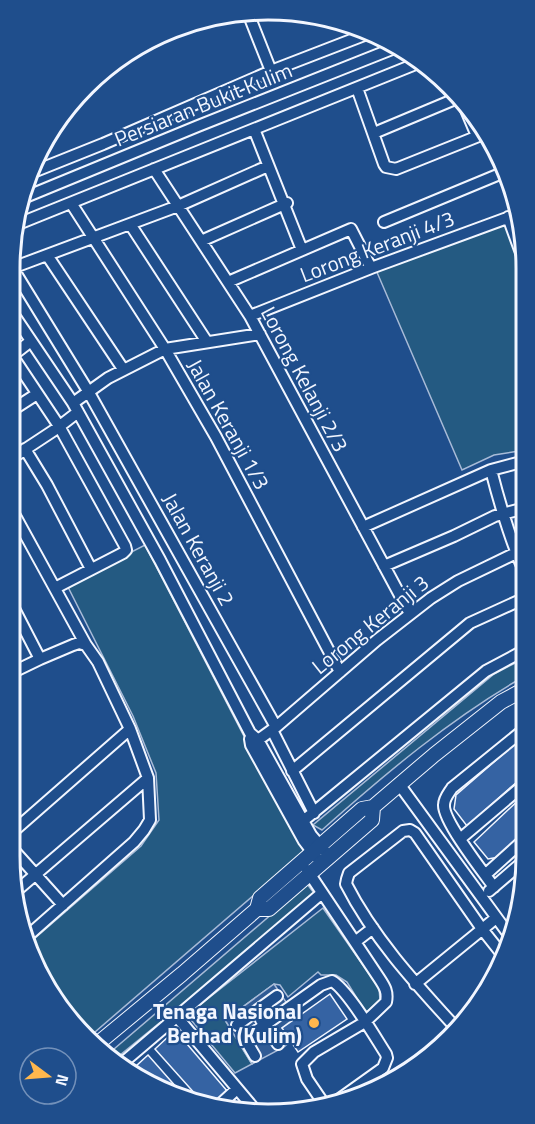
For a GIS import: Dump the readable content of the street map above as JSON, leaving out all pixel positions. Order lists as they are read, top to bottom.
{
  "streets": {
    "street": [
      "Persiaran Bukit Kulim",
      "Lorong Keranji 4/3",
      "Lorong Kelanji 2/3",
      "Jalan Keranji 1/3",
      "Jalan Keranji 2",
      "Lorong Keranji 3"
    ]
  },
  "crossings": [
    ["Lorong Keranji 4/3", "Lorong Kelanji 2/3"],
    ["Lorong Kelanji 2/3", "Lorong Keranji 3"],
    ["Jalan Keranji 1/3", "Lorong Keranji 3"],
    ["Jalan Keranji 2", "Lorong Keranji 3"]
  ],
  "places": ["Tenaga Nasional Berhad (Kulim)"],
  "north": "right"
}
